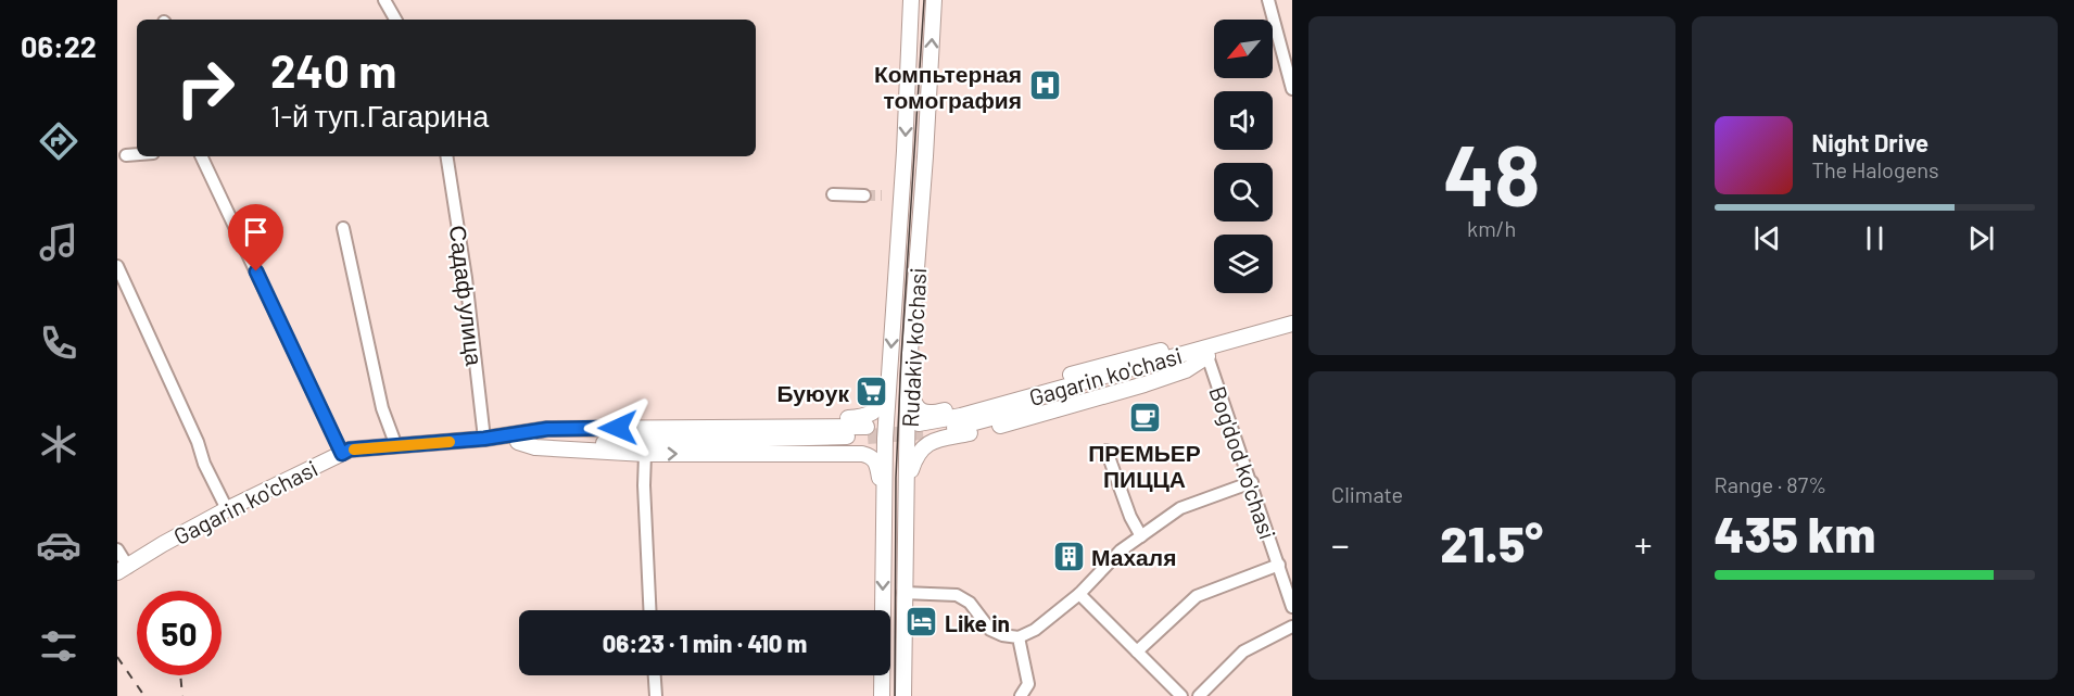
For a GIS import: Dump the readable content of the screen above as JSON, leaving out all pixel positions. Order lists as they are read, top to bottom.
{
  "streets": {
    "main road": ["Rudakiy ko'chasi", "Gagarin ko'chasi"],
    "street": ["Садаф улица", "Bog'dod ko'chasi"]
  },
  "crossings": [
    ["Садаф улица", "Gagarin ko'chasi"],
    ["Gagarin ko'chasi", "Bog'dod ko'chasi"]
  ],
  "places": {
    "hospital": ["Компьтерная томография"],
    "supermarket": ["Буюук"],
    "cafe": ["ПРЕМЬЕР ПИЦЦА"],
    "building": ["Махаля"],
    "hotel": ["Like in"]
  },
  "north": "bottom left",
  "page": {
    "tabs": "06:22",
    "tile": [
      ["48", "km/h"],
      "Climate",
      ["Range · 87%", "435 km"]
    ],
    "turn": ["240 m", "1-й туп.Гагарина"],
    "song": ["Night Drive", "The Halogens"],
    "heat": ["−", "21.5°", "+"],
    "limit": "50",
    "trip": "06:23 · 1 min · 410 m"
  }
}
